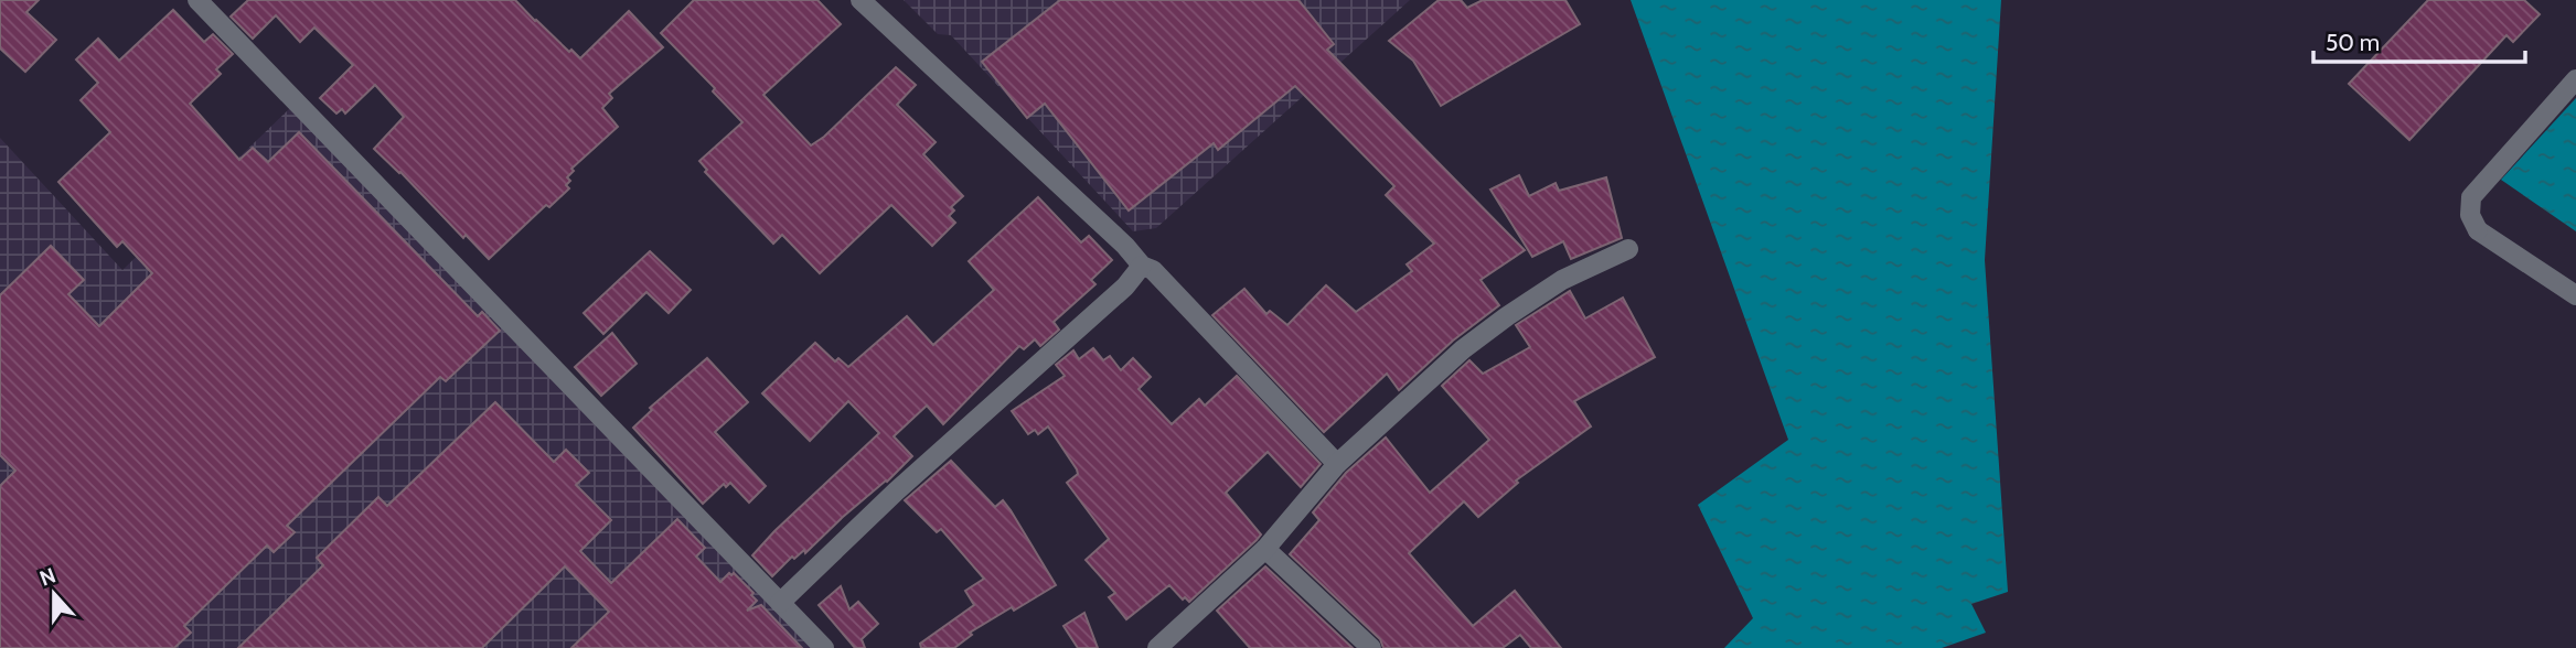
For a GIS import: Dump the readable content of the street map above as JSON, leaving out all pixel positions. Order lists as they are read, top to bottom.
{
  "scale_bar": "50 m",
  "north": "top"
}
